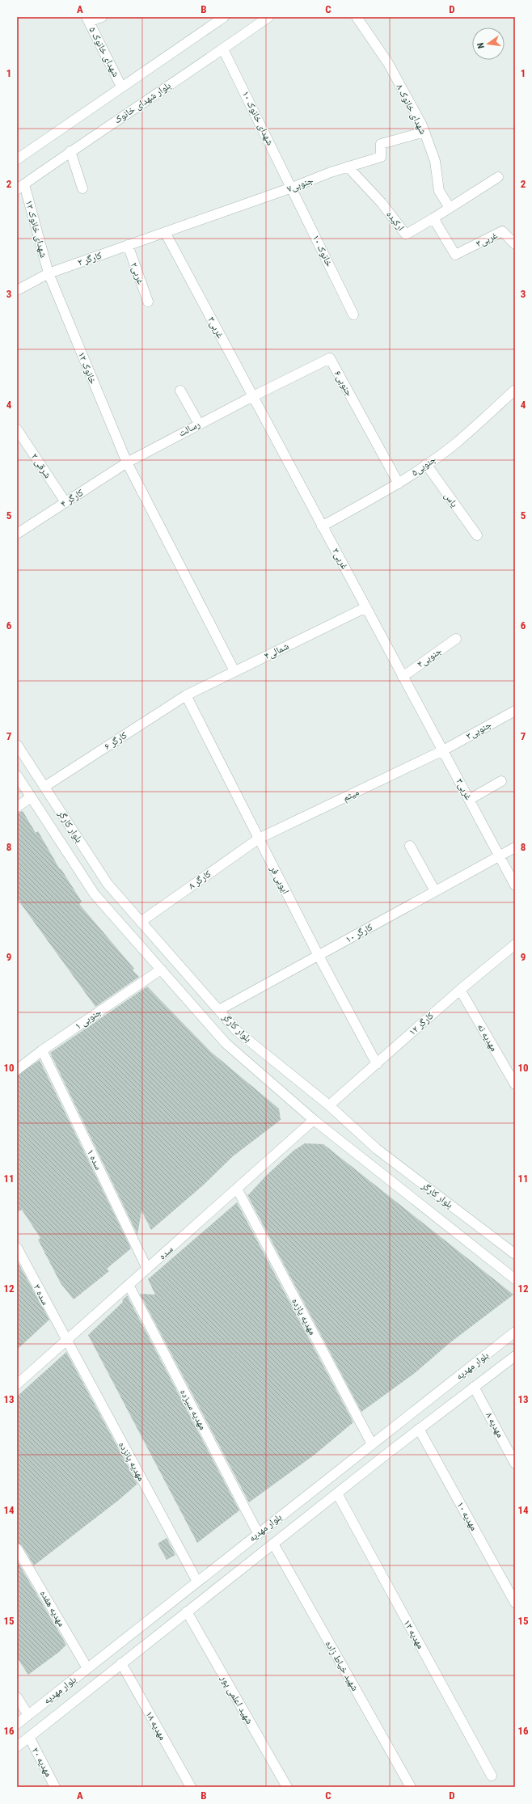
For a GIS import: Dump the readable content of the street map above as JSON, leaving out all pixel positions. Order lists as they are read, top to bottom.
{
  "streets": {
    "street": [
      "شهدای خانوک ۵",
      "بلوار شهدای خانوک",
      "شهدای خانوک ۸",
      "شهدای خانوک ۱۰",
      "جنوبی۷",
      "ارکیده",
      "۱۲ شهدای خانوک",
      "غربی۳",
      "خانوک ۱۰",
      "کارگر ۲",
      "غربی۲",
      "خانوک ۱۲",
      "جنوبی۶",
      "رسالت",
      "شرقی ۲",
      "جنوبی۵",
      "کارگر ۴",
      "یاس",
      "شمالی۴",
      "جنوبی۴",
      "جنوبی۳",
      "کارگر ۶",
      "میثم",
      "بلوار کارگر",
      "کارگر ۸",
      "ایوبی فر",
      "کارگر ۱۰",
      "۱ جنوبی",
      "کارگر ۱۲",
      "مهدیه نه",
      "سده ۱",
      "سده",
      "سده ۳",
      "مهدیه یازده",
      "بلوار مهدیه",
      "مهدیه سیزده",
      "مهدیه ۸",
      "مهدیه پانزده",
      "مهدیه ۱۰",
      "مهدیه هفده",
      "مهدیه ۱۲",
      "شهید خیاط زاده",
      "شهید اعلمی پور",
      "مهدیه ۱۸",
      "مهدیه ۲۰"
    ]
  },
  "crossings": [
    ["بلوار شهدای خانوک", "شهدای خانوک ۱۰"],
    ["بلوار شهدای خانوک", "۱۲ شهدای خانوک"],
    ["شهدای خانوک ۸", "جنوبی۷"],
    ["شهدای خانوک ۱۰", "جنوبی۷"],
    ["شهدای خانوک ۱۰", "خانوک ۱۰"],
    ["جنوبی۷", "ارکیده"],
    ["جنوبی۷", "غربی۳"],
    ["جنوبی۷", "خانوک ۱۰"],
    ["جنوبی۷", "کارگر ۲"],
    ["ارکیده", "غربی۳"],
    ["۱۲ شهدای خانوک", "کارگر ۲"],
    ["۱۲ شهدای خانوک", "خانوک ۱۲"],
    ["غربی۳", "کارگر ۲"],
    ["غربی۳", "جنوبی۶"],
    ["غربی۳", "رسالت"],
    ["غربی۳", "جنوبی۵"],
    ["غربی۳", "شمالی۴"],
    ["غربی۳", "جنوبی۴"],
    ["غربی۳", "جنوبی۳"],
    ["غربی۳", "میثم"],
    ["غربی۳", "کارگر ۱۰"],
    ["کارگر ۲", "غربی۲"],
    ["کارگر ۲", "خانوک ۱۲"],
    ["خانوک ۱۲", "رسالت"],
    ["خانوک ۱۲", "کارگر ۴"],
    ["خانوک ۱۲", "شمالی۴"],
    ["جنوبی۶", "رسالت"],
    ["جنوبی۶", "جنوبی۵"],
    ["رسالت", "کارگر ۴"],
    ["شرقی ۲", "کارگر ۴"],
    ["جنوبی۵", "یاس"],
    ["شمالی۴", "کارگر ۶"],
    ["شمالی۴", "ایوبی فر"],
    ["جنوبی۳", "میثم"],
    ["کارگر ۶", "بلوار کارگر"],
    ["کارگر ۶", "ایوبی فر"],
    ["میثم", "کارگر ۸"],
    ["میثم", "ایوبی فر"],
    ["بلوار کارگر", "کارگر ۸"],
    ["بلوار کارگر", "کارگر ۱۰"],
    ["بلوار کارگر", "۱ جنوبی"],
    ["بلوار کارگر", "کارگر ۱۲"],
    ["بلوار کارگر", "سده"],
    ["کارگر ۸", "ایوبی فر"],
    ["ایوبی فر", "کارگر ۱۰"],
    ["ایوبی فر", "کارگر ۱۲"],
    ["۱ جنوبی", "سده ۱"],
    ["کارگر ۱۲", "مهدیه نه"],
    ["سده ۱", "سده"],
    ["سده", "سده ۳"],
    ["سده", "مهدیه یازده"],
    ["سده", "مهدیه سیزده"],
    ["سده", "مهدیه پانزده"],
    ["سده ۳", "مهدیه پانزده"],
    ["مهدیه یازده", "بلوار مهدیه"],
    ["بلوار مهدیه", "مهدیه سیزده"],
    ["بلوار مهدیه", "مهدیه ۸"],
    ["بلوار مهدیه", "مهدیه پانزده"],
    ["بلوار مهدیه", "مهدیه ۱۰"],
    ["بلوار مهدیه", "مهدیه هفده"],
    ["بلوار مهدیه", "مهدیه ۱۲"],
    ["بلوار مهدیه", "شهید خیاط زاده"],
    ["بلوار مهدیه", "شهید اعلمی پور"],
    ["بلوار مهدیه", "مهدیه ۱۸"],
    ["بلوار مهدیه", "مهدیه ۲۰"]
  ],
  "north": "left",
  "grid": {
    "columns": [
      "A",
      "B",
      "C",
      "D"
    ],
    "rows": [
      "1",
      "2",
      "3",
      "4",
      "5",
      "6",
      "7",
      "8",
      "9",
      "10",
      "11",
      "12",
      "13",
      "14",
      "15",
      "16"
    ]
  }
}
